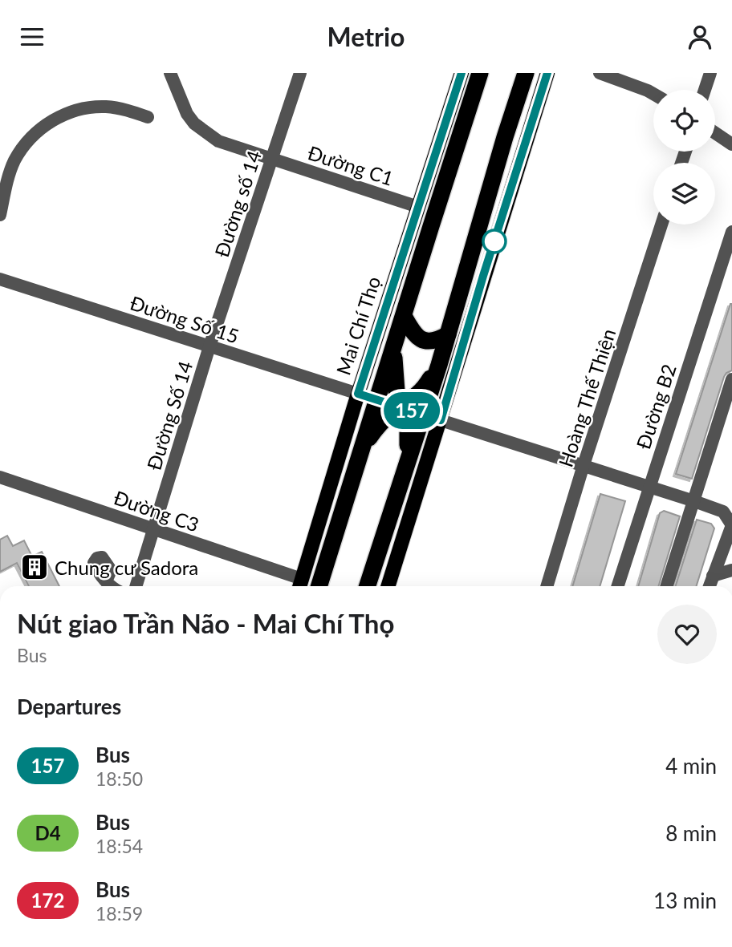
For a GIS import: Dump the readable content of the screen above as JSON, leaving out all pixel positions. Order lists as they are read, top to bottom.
{
  "streets": {
    "highway": ["Mai Chí Thọ"],
    "street": [
      "Đường C1",
      "Đường số 14",
      "Đường Số 15",
      "Hoàng Thế Thiện",
      "Đường B2",
      "Đường Số 14",
      "Đường C3"
    ]
  },
  "crossings": [
    ["Đường C1", "Đường số 14"],
    ["Đường C1", "Mai Chí Thọ"],
    ["Đường số 14", "Đường Số 15"],
    ["Đường số 14", "Đường Số 14"],
    ["Đường Số 15", "Mai Chí Thọ"],
    ["Đường Số 15", "Đường Số 14"],
    ["Mai Chí Thọ", "Đường C3"],
    ["Đường Số 14", "Đường C3"]
  ],
  "places": {
    "building": ["Chung cư Sadora"]
  },
  "lines": ["bus line 157"],
  "page": {
    "header": "Metrio",
    "on_map": "157",
    "heading": [
      ["Nút giao Trần Não - Mai Chí Thọ", "Bus"],
      "Departures"
    ],
    "list": [
      {
        "mark": "157",
        "name": "Bus",
        "note": "18:50",
        "value": "4 min"
      },
      {
        "mark": "D4",
        "name": "Bus",
        "note": "18:54",
        "value": "8 min"
      },
      {
        "mark": "172",
        "name": "Bus",
        "note": "18:59",
        "value": "13 min"
      }
    ]
  }
}
